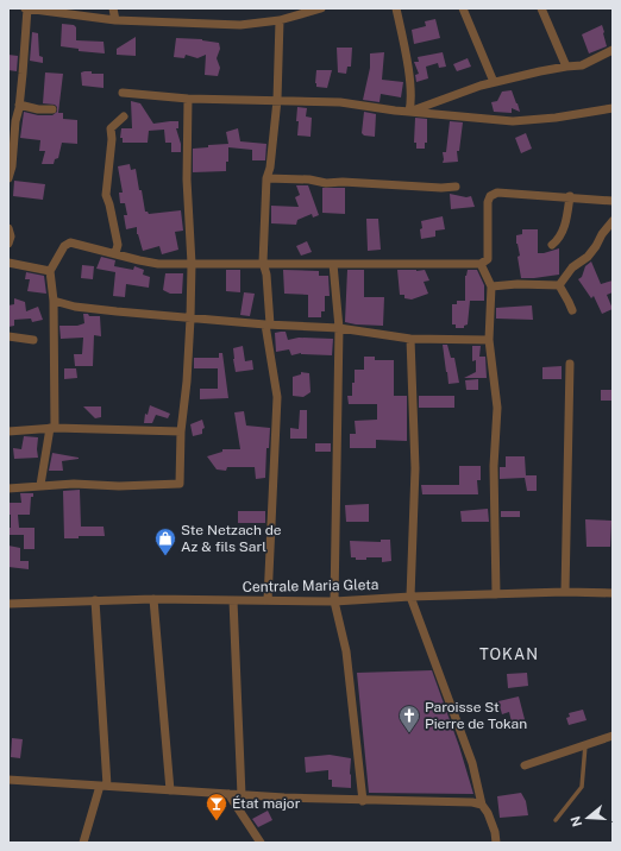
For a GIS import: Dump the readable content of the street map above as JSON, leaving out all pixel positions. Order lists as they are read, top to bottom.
{
  "streets": {
    "street": ["Centrale Maria Gleta"]
  },
  "districts": ["TOKAN"],
  "places": {
    "shop": ["Ste Netzach de Az & fils Sarl"],
    "church": ["Paroisse St Pierre de Tokan"],
    "bar": ["État major"]
  },
  "north": "left"
}
